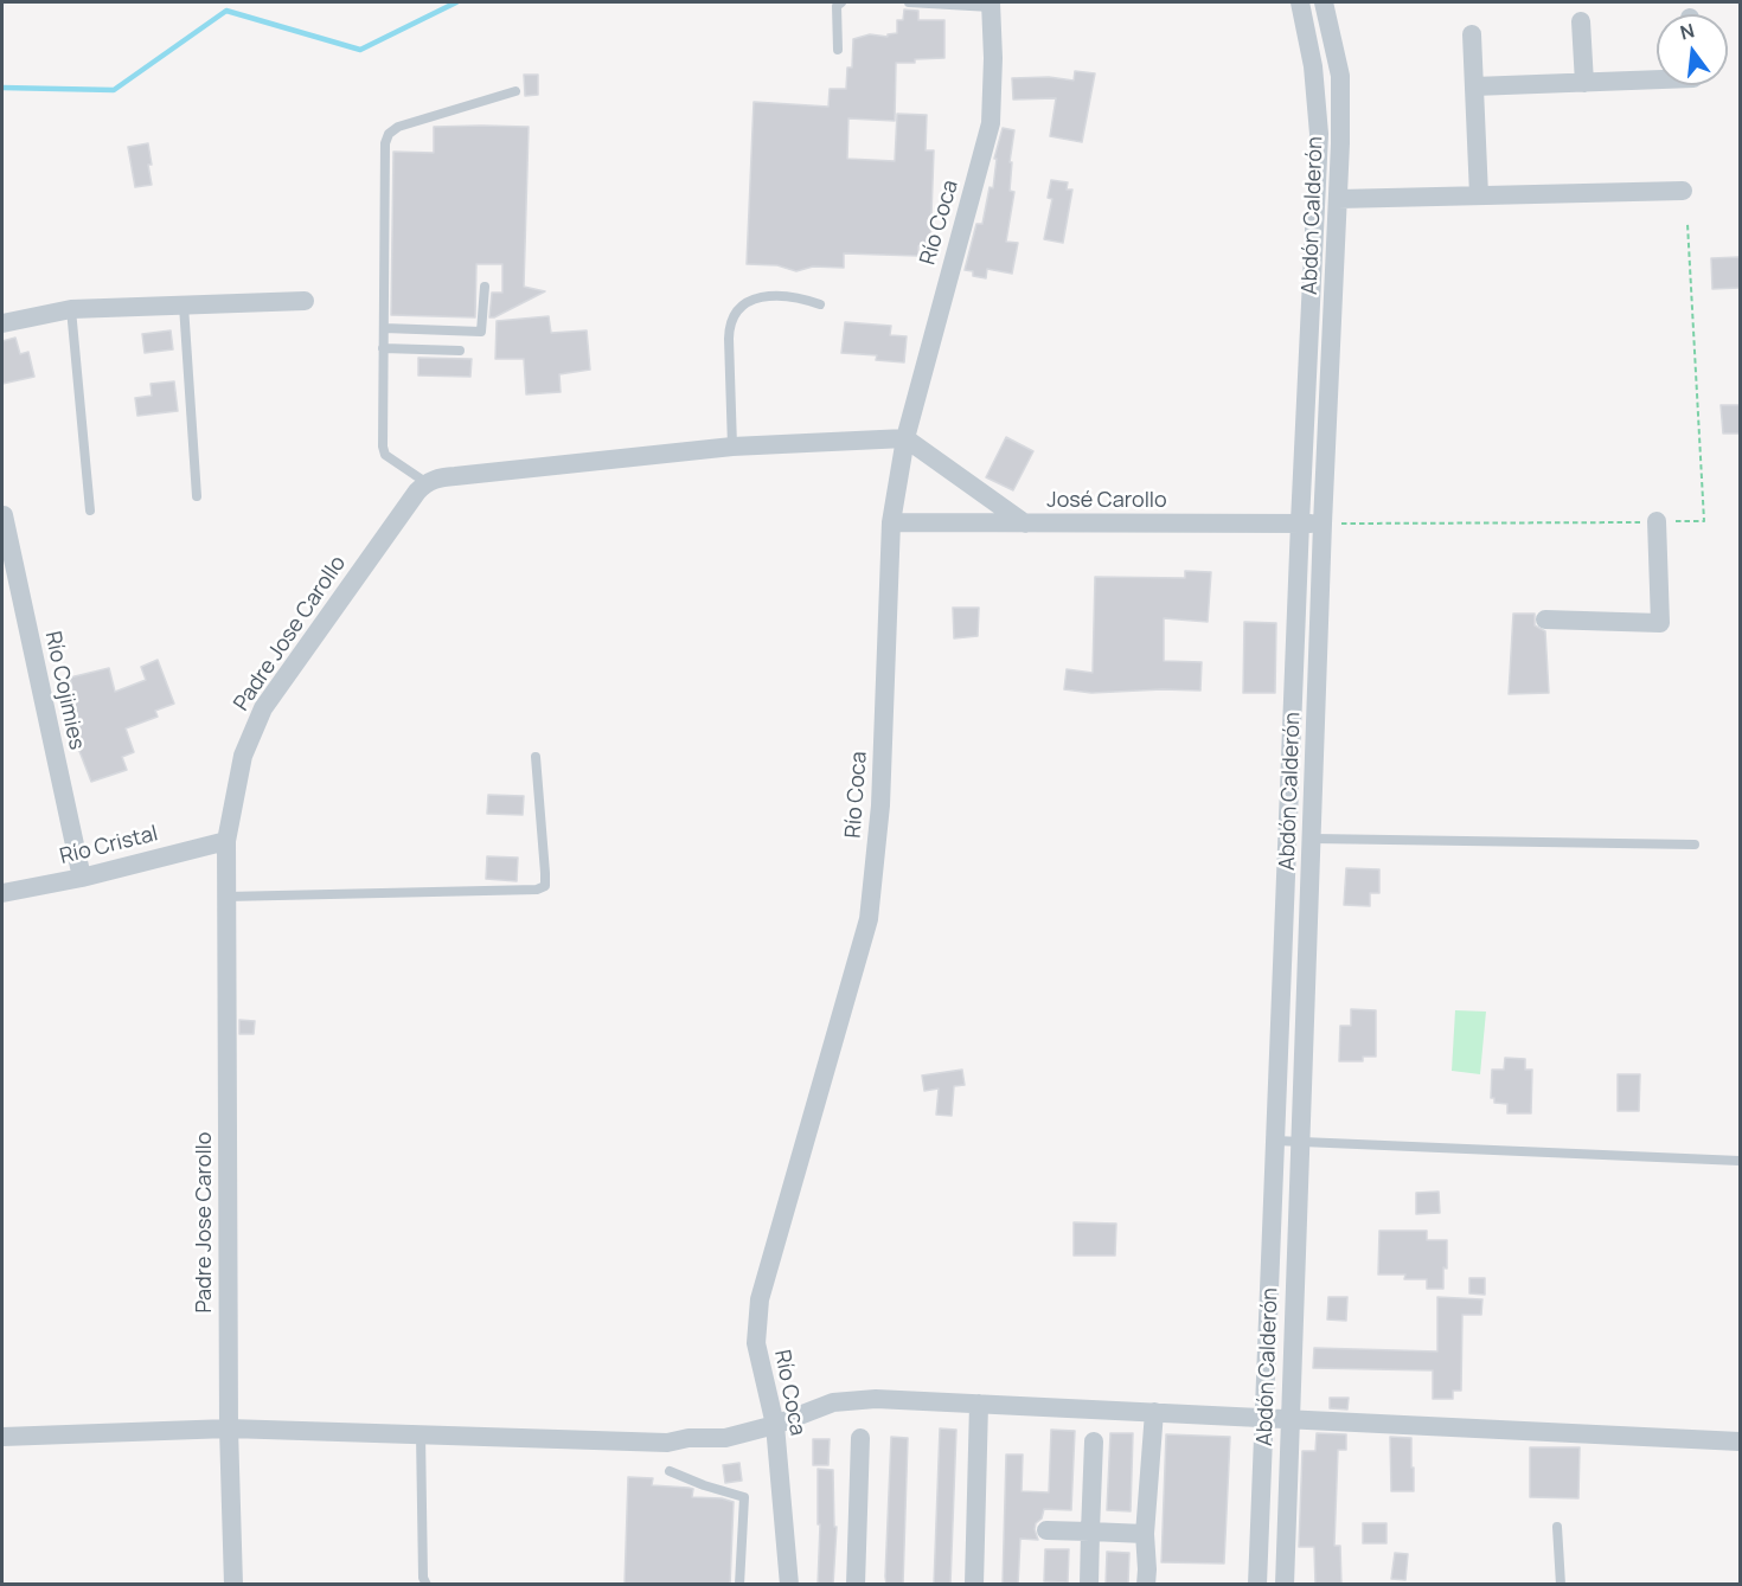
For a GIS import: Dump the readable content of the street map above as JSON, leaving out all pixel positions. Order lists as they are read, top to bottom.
{
  "streets": {
    "street": [
      "Abdón Calderón",
      "Río Coca",
      "José Carollo",
      "Padre Jose Carollo",
      "Río Cojimies",
      "Río Cristal"
    ]
  },
  "crossings": [
    ["Abdón Calderón", "José Carollo"],
    ["Río Coca", "José Carollo"],
    ["Padre Jose Carollo", "Río Cristal"],
    ["Río Cojimies", "Río Cristal"]
  ],
  "north": "top"
}
